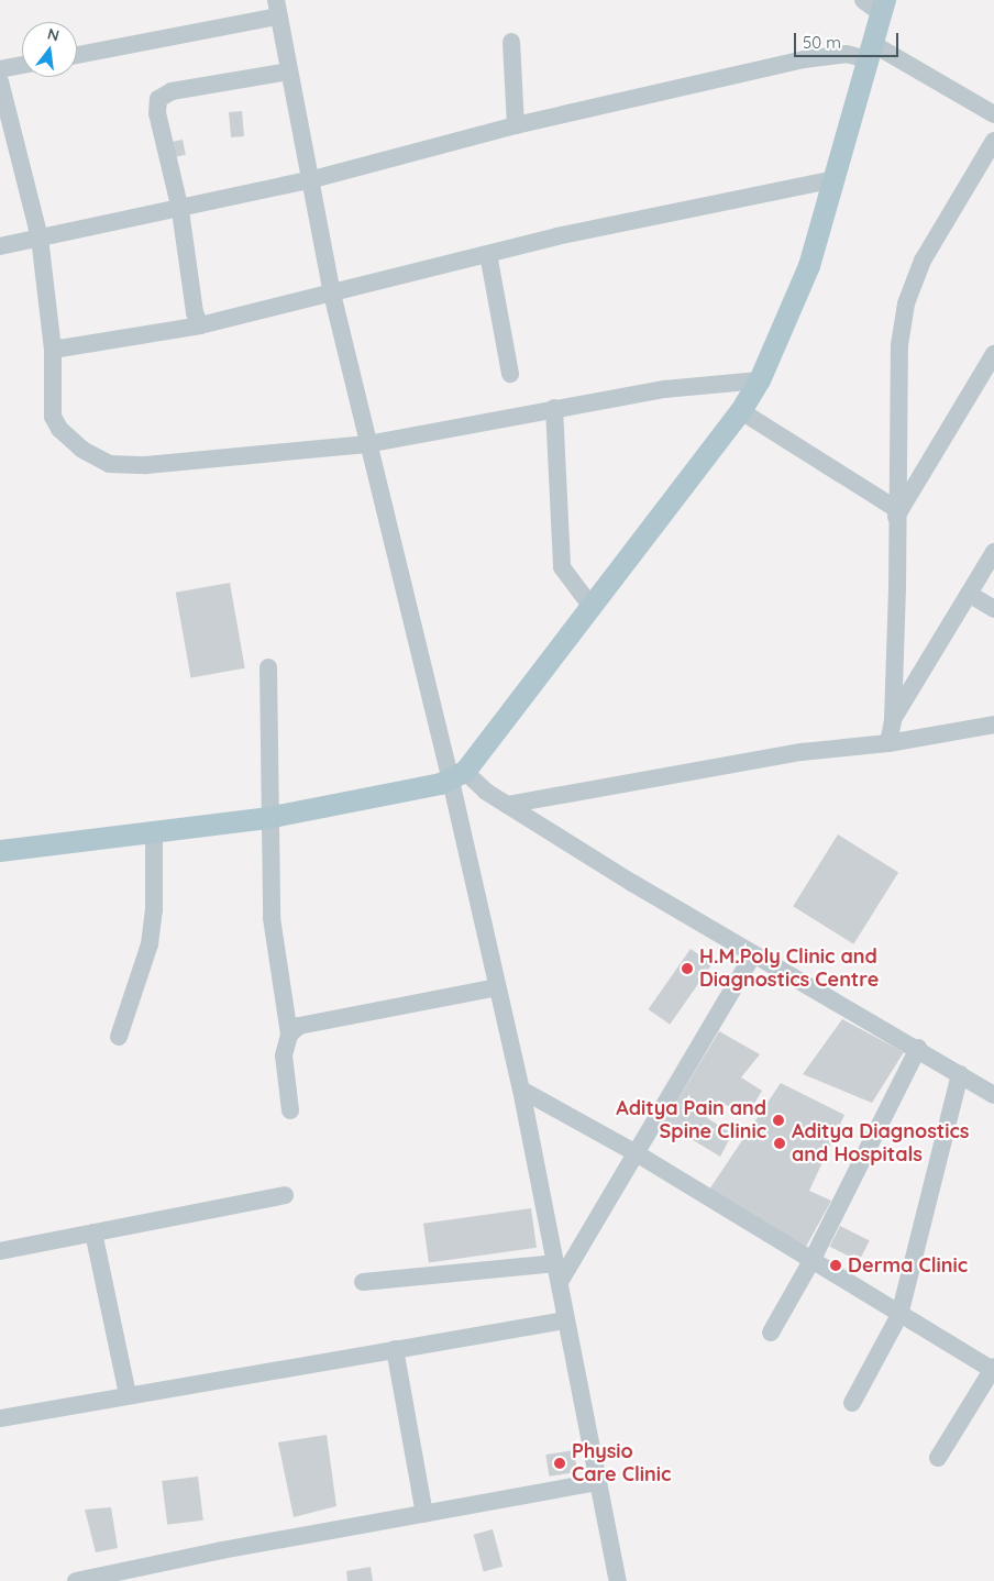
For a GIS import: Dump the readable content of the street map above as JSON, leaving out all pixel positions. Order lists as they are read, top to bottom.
{
  "places": [
    "H.M.Poly Clinic and Diagnostics Centre",
    "Aditya Pain and Spine Clinic",
    "Aditya Diagnostics and Hospitals",
    "Derma Clinic",
    "Physio Care Clinic"
  ],
  "scale_bar": "50 m",
  "north": "top"
}
